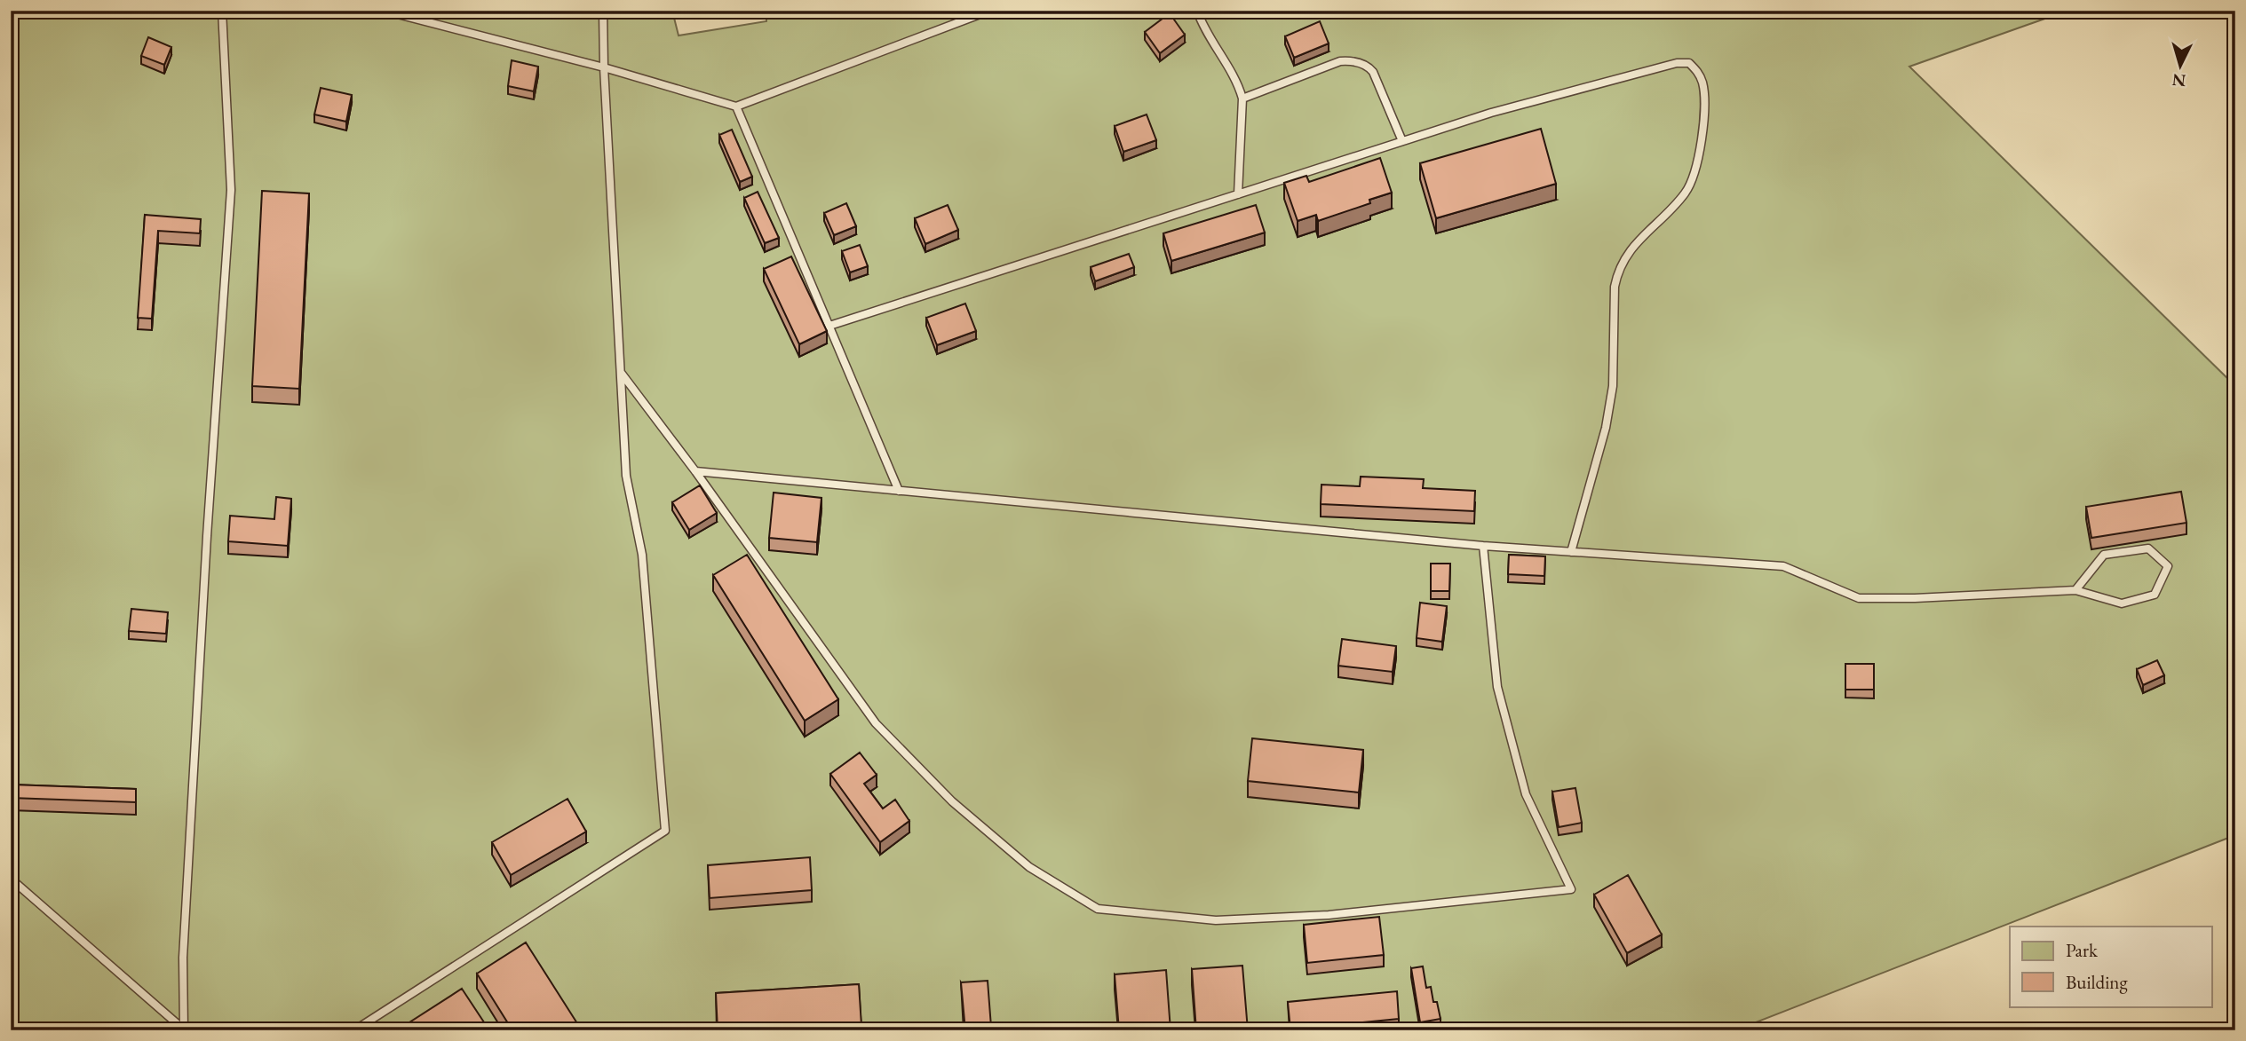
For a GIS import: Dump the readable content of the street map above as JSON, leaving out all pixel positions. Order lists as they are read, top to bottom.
{
  "legend": ["Park", "Building"],
  "north": "bottom"
}
